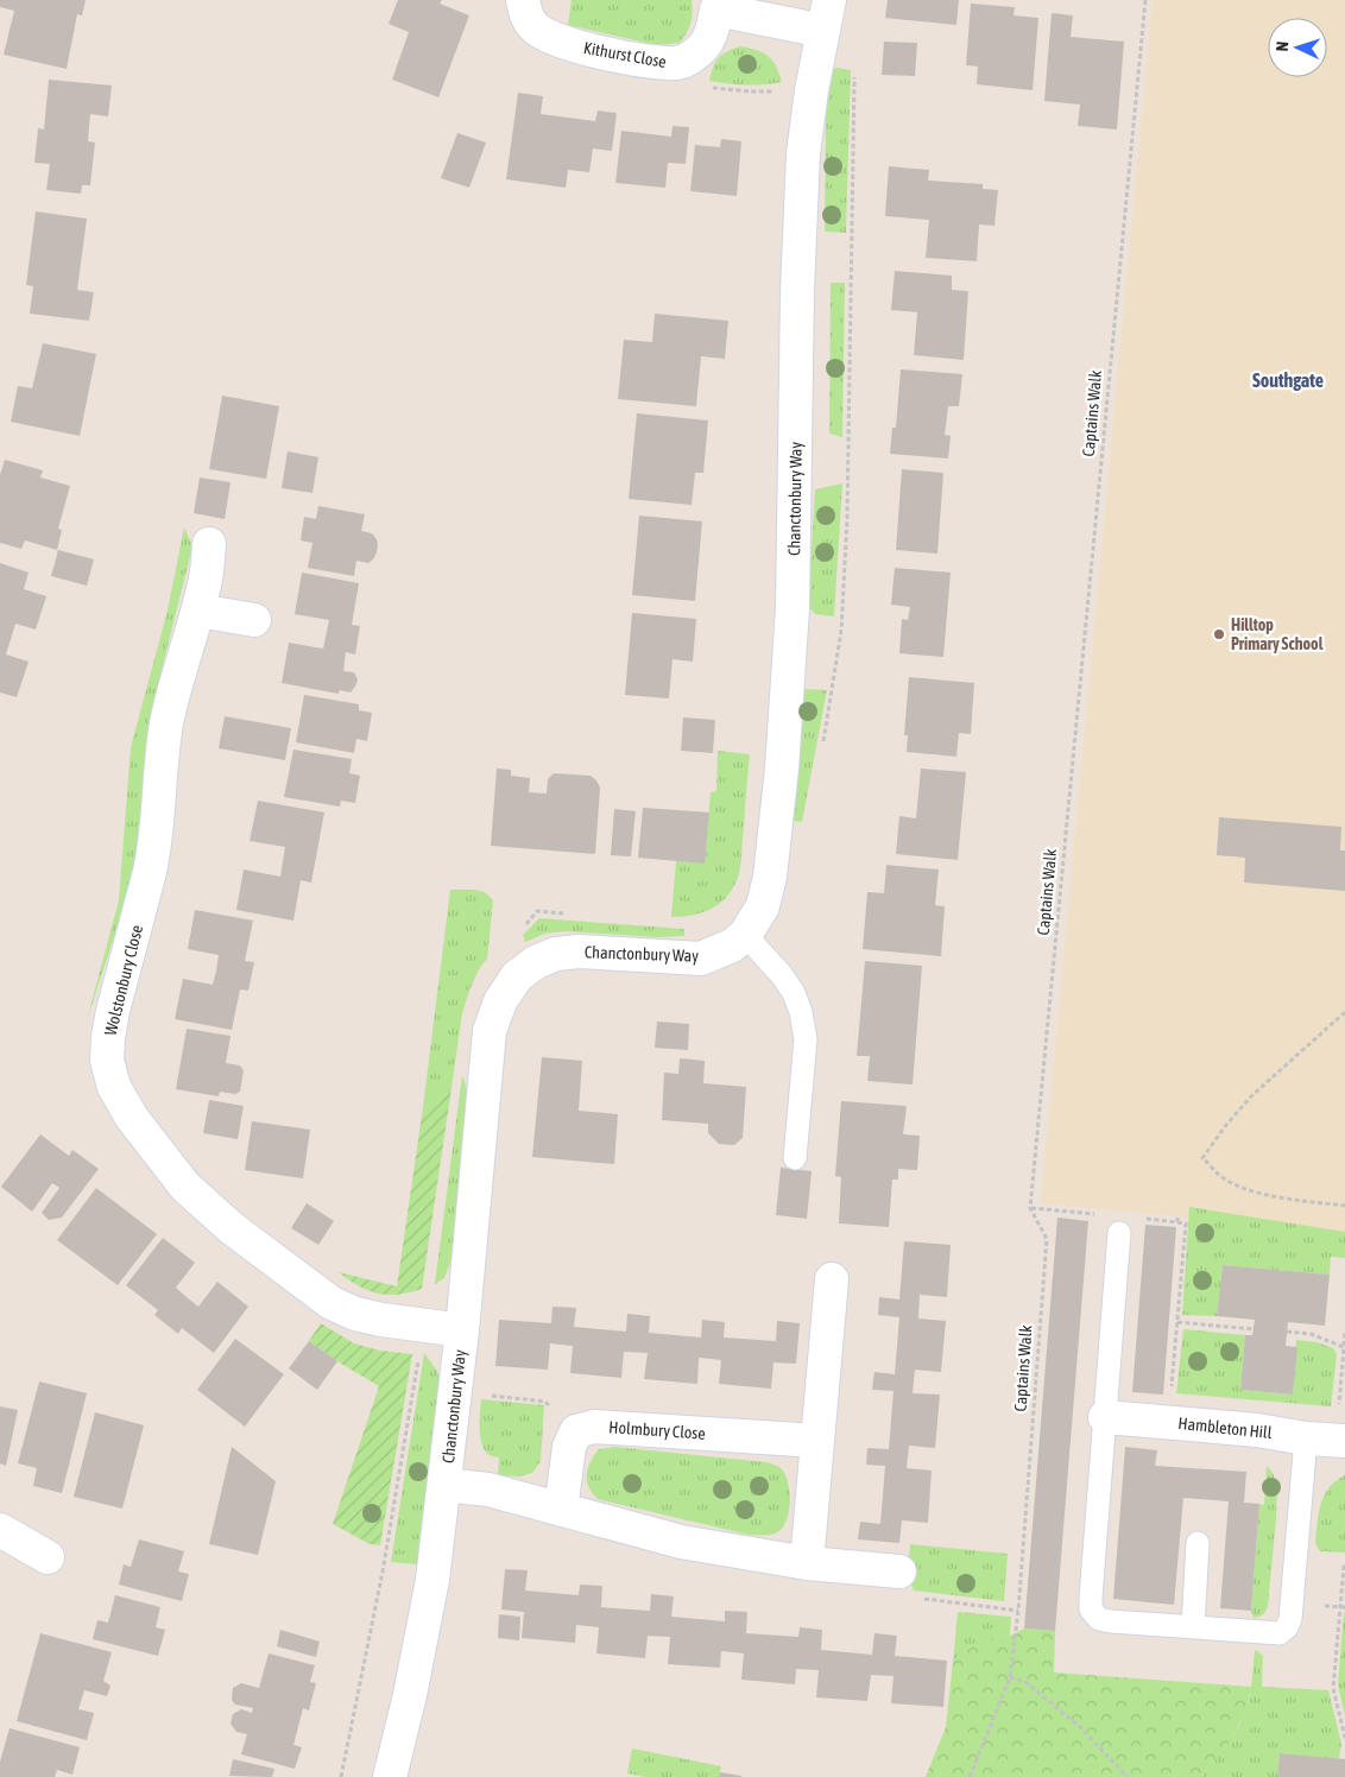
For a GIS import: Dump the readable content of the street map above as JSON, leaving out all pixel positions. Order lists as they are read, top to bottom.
{
  "streets": {
    "street": [
      "Kithurst Close",
      "Chanctonbury Way",
      "Wolstonbury Close",
      "Hambleton Hill",
      "Holmbury Close"
    ],
    "path": ["Captains Walk"]
  },
  "crossings": [
    ["Kithurst Close", "Chanctonbury Way"],
    ["Chanctonbury Way", "Wolstonbury Close"]
  ],
  "districts": ["Southgate"],
  "places": ["Hilltop Primary School"],
  "north": "left"
}
